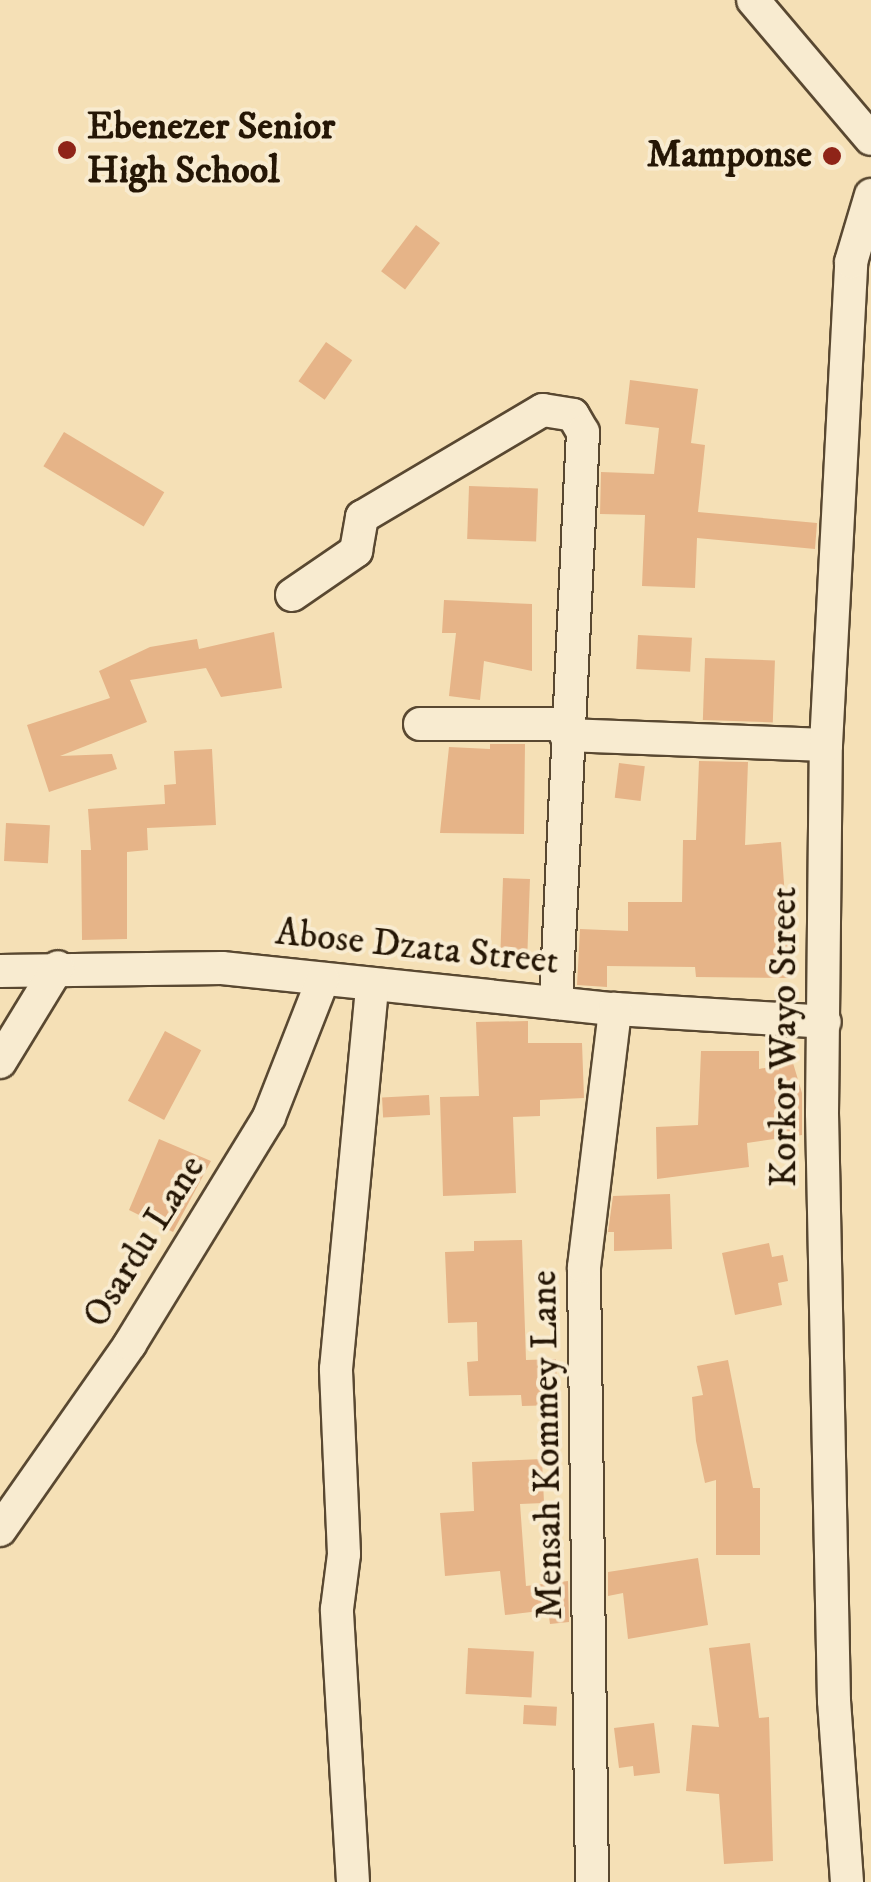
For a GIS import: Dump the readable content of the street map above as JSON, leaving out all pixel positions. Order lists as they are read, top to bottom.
{
  "streets": {
    "street": [
      "Abose Dzata Street",
      "Korkor Wayo Street",
      "Osardu Lane",
      "Mensah Kommey Lane"
    ]
  },
  "crossings": [
    ["Abose Dzata Street", "Korkor Wayo Street"],
    ["Abose Dzata Street", "Osardu Lane"],
    ["Abose Dzata Street", "Mensah Kommey Lane"]
  ],
  "places": ["Ebenezer Senior High School", "Mamponse"]
}
